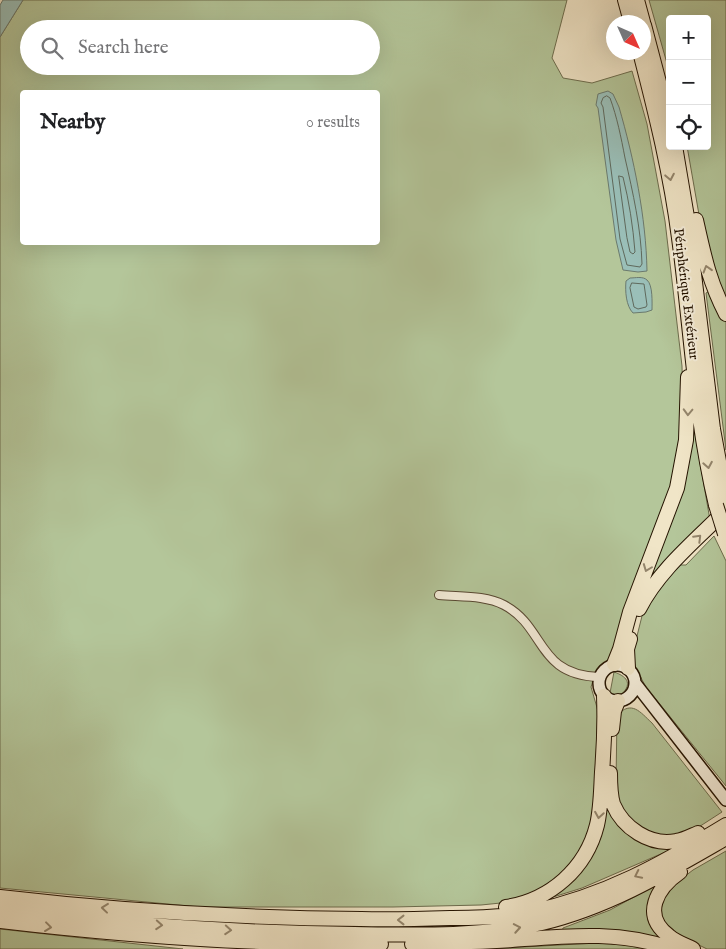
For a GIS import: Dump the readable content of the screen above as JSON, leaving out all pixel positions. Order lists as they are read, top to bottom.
{
  "streets": {
    "highway": ["Périphérique Extérieur"]
  },
  "north": "bottom right",
  "page": {
    "map_buttons": ["+", "−"],
    "search": "Search here",
    "heading": ["Nearby", "0 results"]
  }
}
